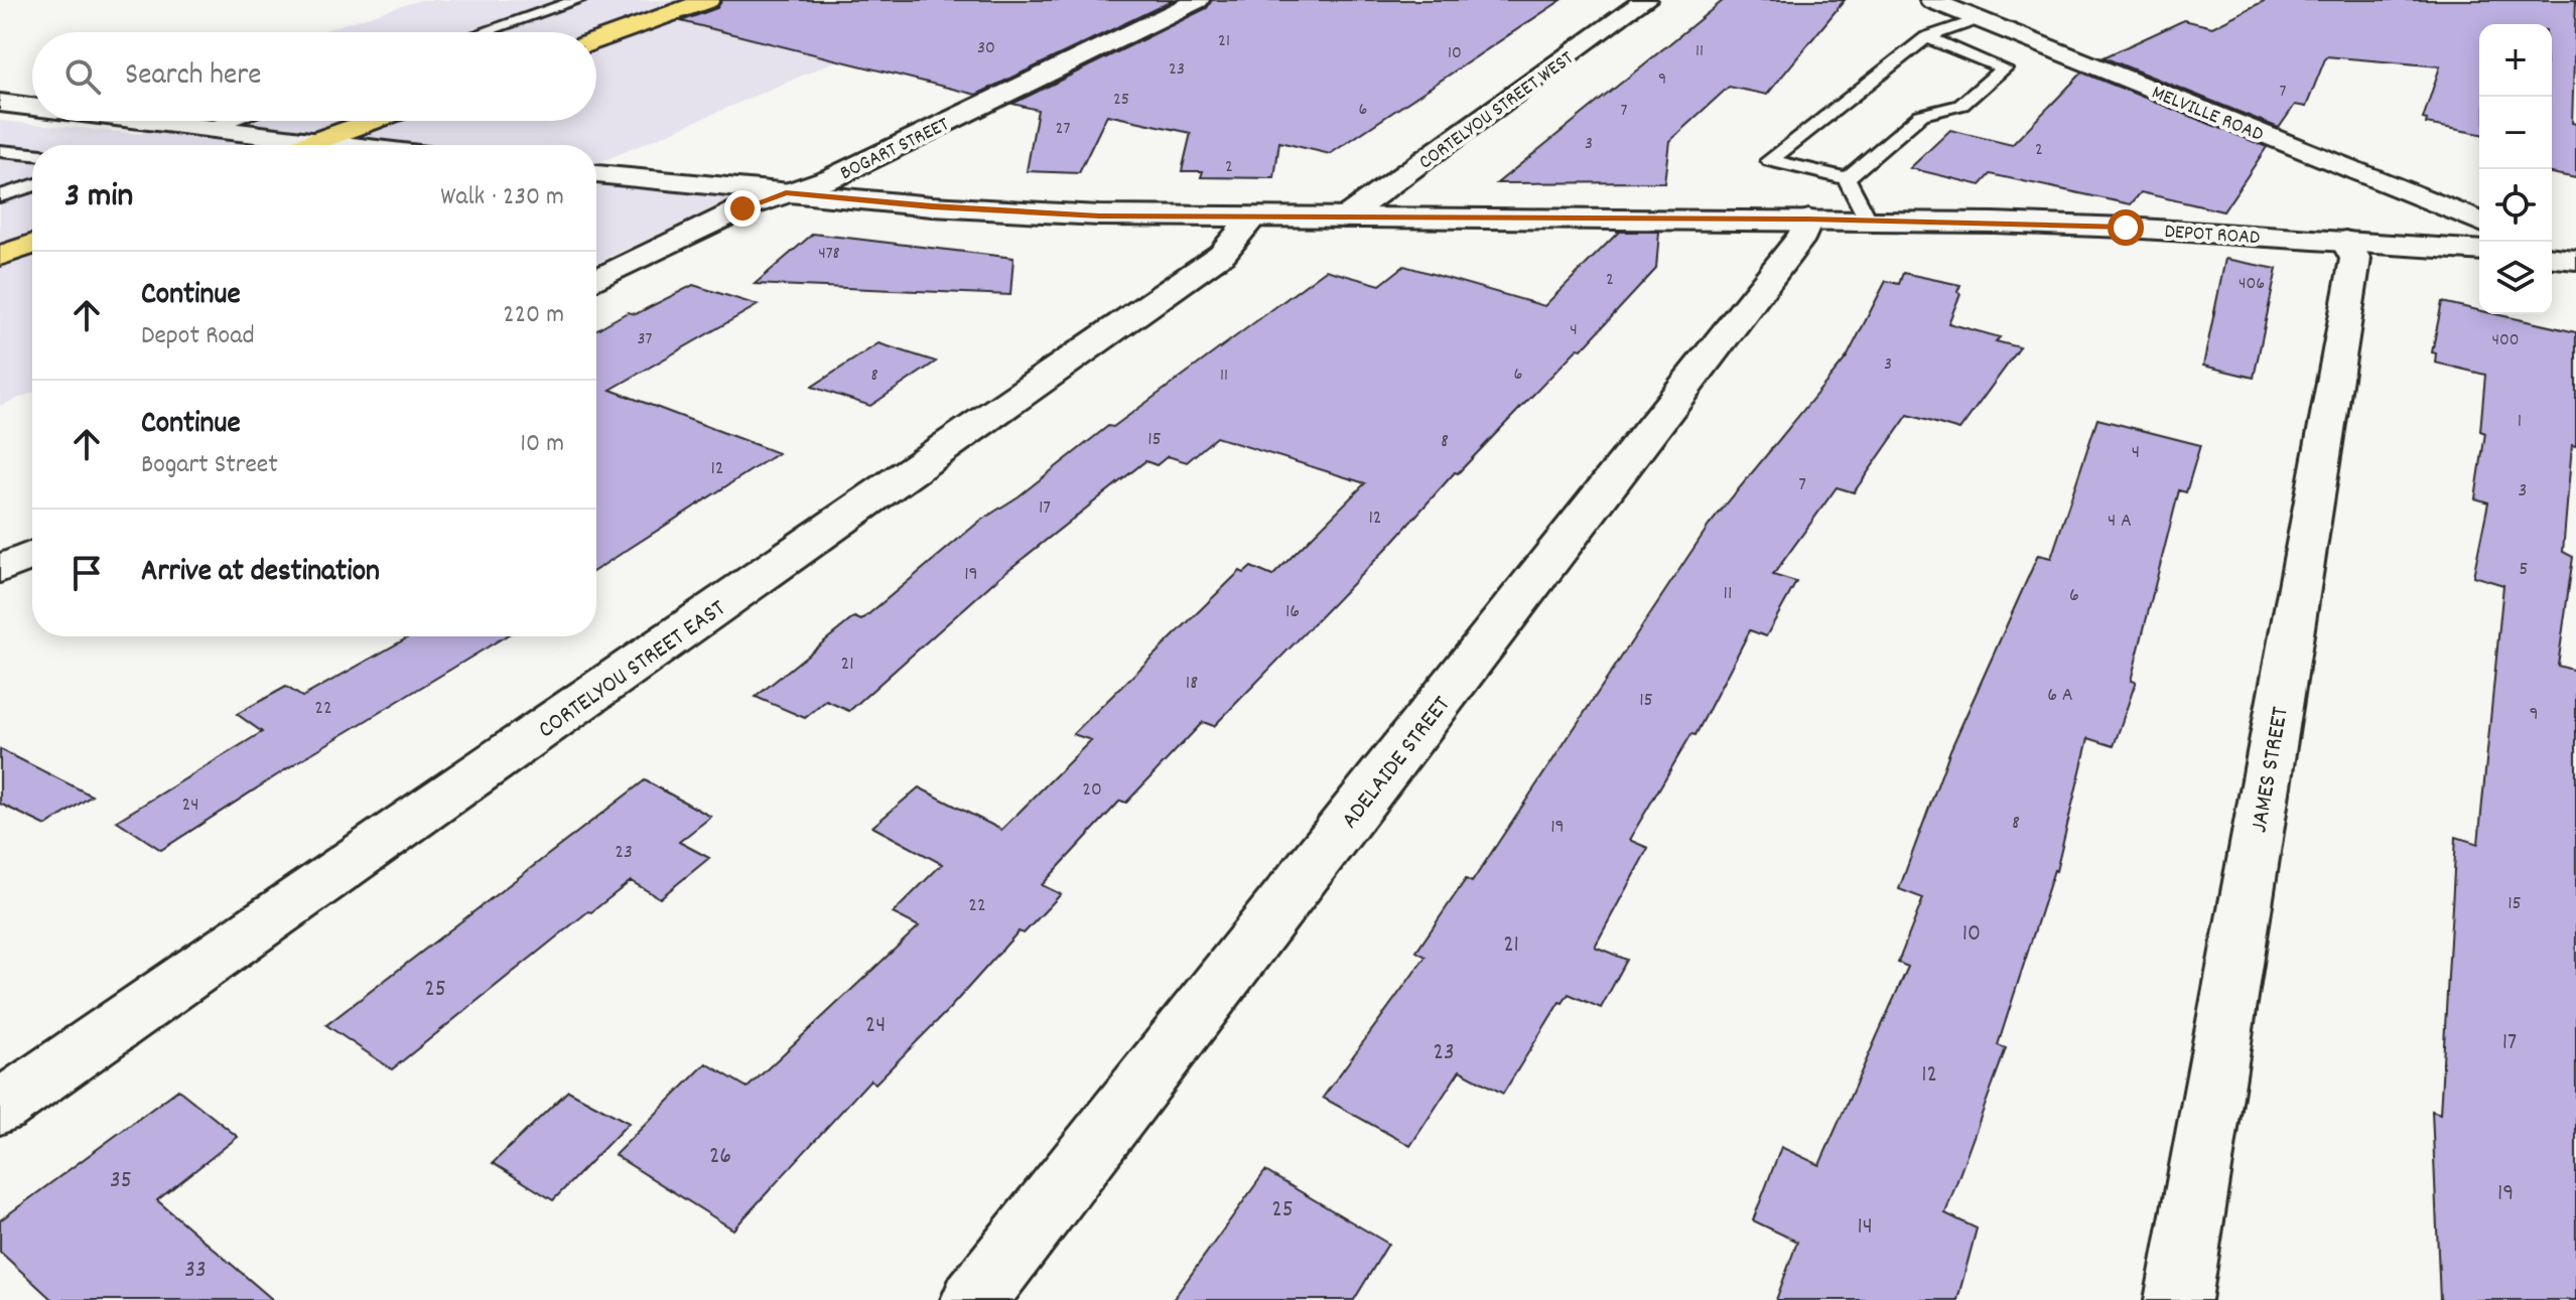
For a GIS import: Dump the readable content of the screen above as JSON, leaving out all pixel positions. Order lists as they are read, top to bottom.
{
  "streets": {
    "street": [
      "CORTELYOU STREET WEST",
      "MELVILLE ROAD",
      "BOGART STREET",
      "DEPOT ROAD",
      "CORTELYOU STREET EAST",
      "ADELAIDE STREET",
      "JAMES STREET"
    ]
  },
  "crossings": [
    ["CORTELYOU STREET WEST", "DEPOT ROAD"],
    ["BOGART STREET", "DEPOT ROAD"],
    ["DEPOT ROAD", "CORTELYOU STREET EAST"],
    ["DEPOT ROAD", "ADELAIDE STREET"],
    ["DEPOT ROAD", "JAMES STREET"]
  ],
  "house_numbers": [
    "21",
    "30",
    "11",
    "10",
    "23",
    "9",
    "7",
    "25",
    "6",
    "7",
    "27",
    "3",
    "2",
    "2",
    "478",
    "2",
    "406",
    "4",
    "37",
    "400",
    "3",
    "6",
    "8",
    "11",
    "1",
    "15",
    "8",
    "4",
    "12",
    "7",
    "3",
    "17",
    "12",
    "4 A",
    "5",
    "19",
    "11",
    "6",
    "16",
    "21",
    "18",
    "6 A",
    "15",
    "22",
    "9",
    "20",
    "24",
    "8",
    "19",
    "23",
    "15",
    "22",
    "10",
    "21",
    "25",
    "24",
    "17",
    "23",
    "12",
    "26",
    "35",
    "19",
    "25",
    "14",
    "33"
  ],
  "page": {
    "map_buttons": ["+", "−"],
    "search": "Search here",
    "heading": ["3 min", "Walk · 230 m"],
    "list": [
      ["Continue", "Depot Road", "220 m"],
      ["Continue", "Bogart Street", "10 m"],
      "Arrive at destination"
    ]
  }
}
